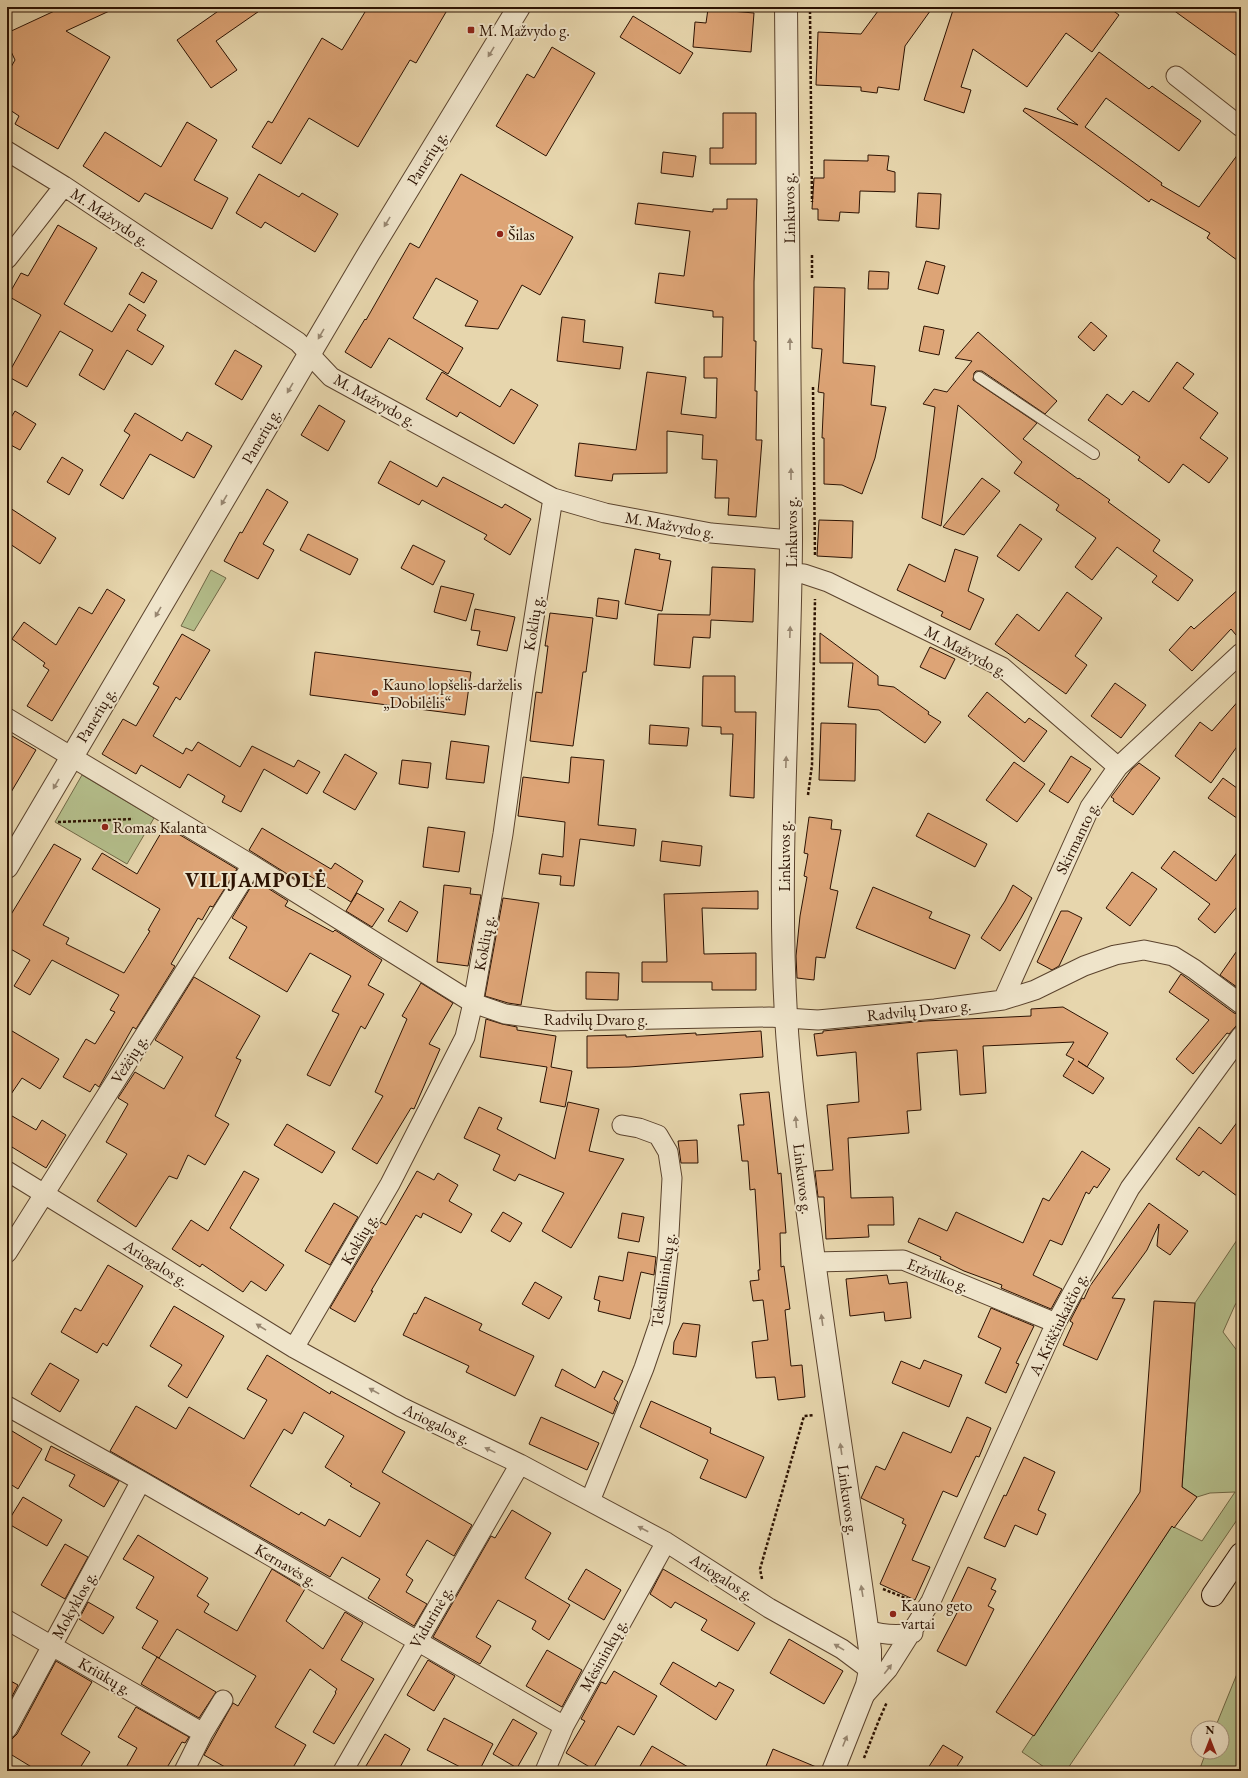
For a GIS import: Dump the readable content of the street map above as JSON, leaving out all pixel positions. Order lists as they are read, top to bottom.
{
  "streets": {
    "street": [
      "Panerių g.",
      "Linkuvos g.",
      "M. Mažvydo g.",
      "Koklių g.",
      "Skirmanto g.",
      "Radvilų Dvaro g.",
      "Vežėjų g.",
      "Ariogalos g.",
      "Eržvilko g.",
      "Tekstilininkų g.",
      "A. Kriščiukaičio g.",
      "Kernavės g.",
      "Mokyklos g.",
      "Vidurinė g.",
      "Mėsininkų g.",
      "Kriūkų g."
    ]
  },
  "crossings": [
    ["Panerių g.", "M. Mažvydo g."],
    ["Panerių g.", "Radvilų Dvaro g."],
    ["Linkuvos g.", "M. Mažvydo g."],
    ["Linkuvos g.", "Radvilų Dvaro g."],
    ["Linkuvos g.", "Ariogalos g."],
    ["Linkuvos g.", "Eržvilko g."],
    ["Linkuvos g.", "A. Kriščiukaičio g."],
    ["M. Mažvydo g.", "Koklių g."],
    ["M. Mažvydo g.", "Skirmanto g."],
    ["Koklių g.", "Radvilų Dvaro g."],
    ["Koklių g.", "Ariogalos g."],
    ["Skirmanto g.", "Radvilų Dvaro g."],
    ["Radvilų Dvaro g.", "Vežėjų g."],
    ["Vežėjų g.", "Ariogalos g."],
    ["Ariogalos g.", "Tekstilininkų g."],
    ["Ariogalos g.", "Vidurinė g."],
    ["Ariogalos g.", "Mėsininkų g."],
    ["Eržvilko g.", "A. Kriščiukaičio g."],
    ["Kernavės g.", "Mokyklos g."],
    ["Kernavės g.", "Vidurinė g."],
    ["Kernavės g.", "Mėsininkų g."],
    ["Mokyklos g.", "Kriūkų g."]
  ],
  "one_way": ["Panerių g.", "Linkuvos g.", "Ariogalos g."],
  "districts": ["VILIJAMPOLĖ"],
  "places": {
    "transit": ["M. Mažvydo g."],
    "other": [
      "Šilas",
      "Kauno lopšelis-darželis „Dobilėlis“",
      "Romas Kalanta",
      "Kauno geto vartai"
    ]
  },
  "north": "top"
}
